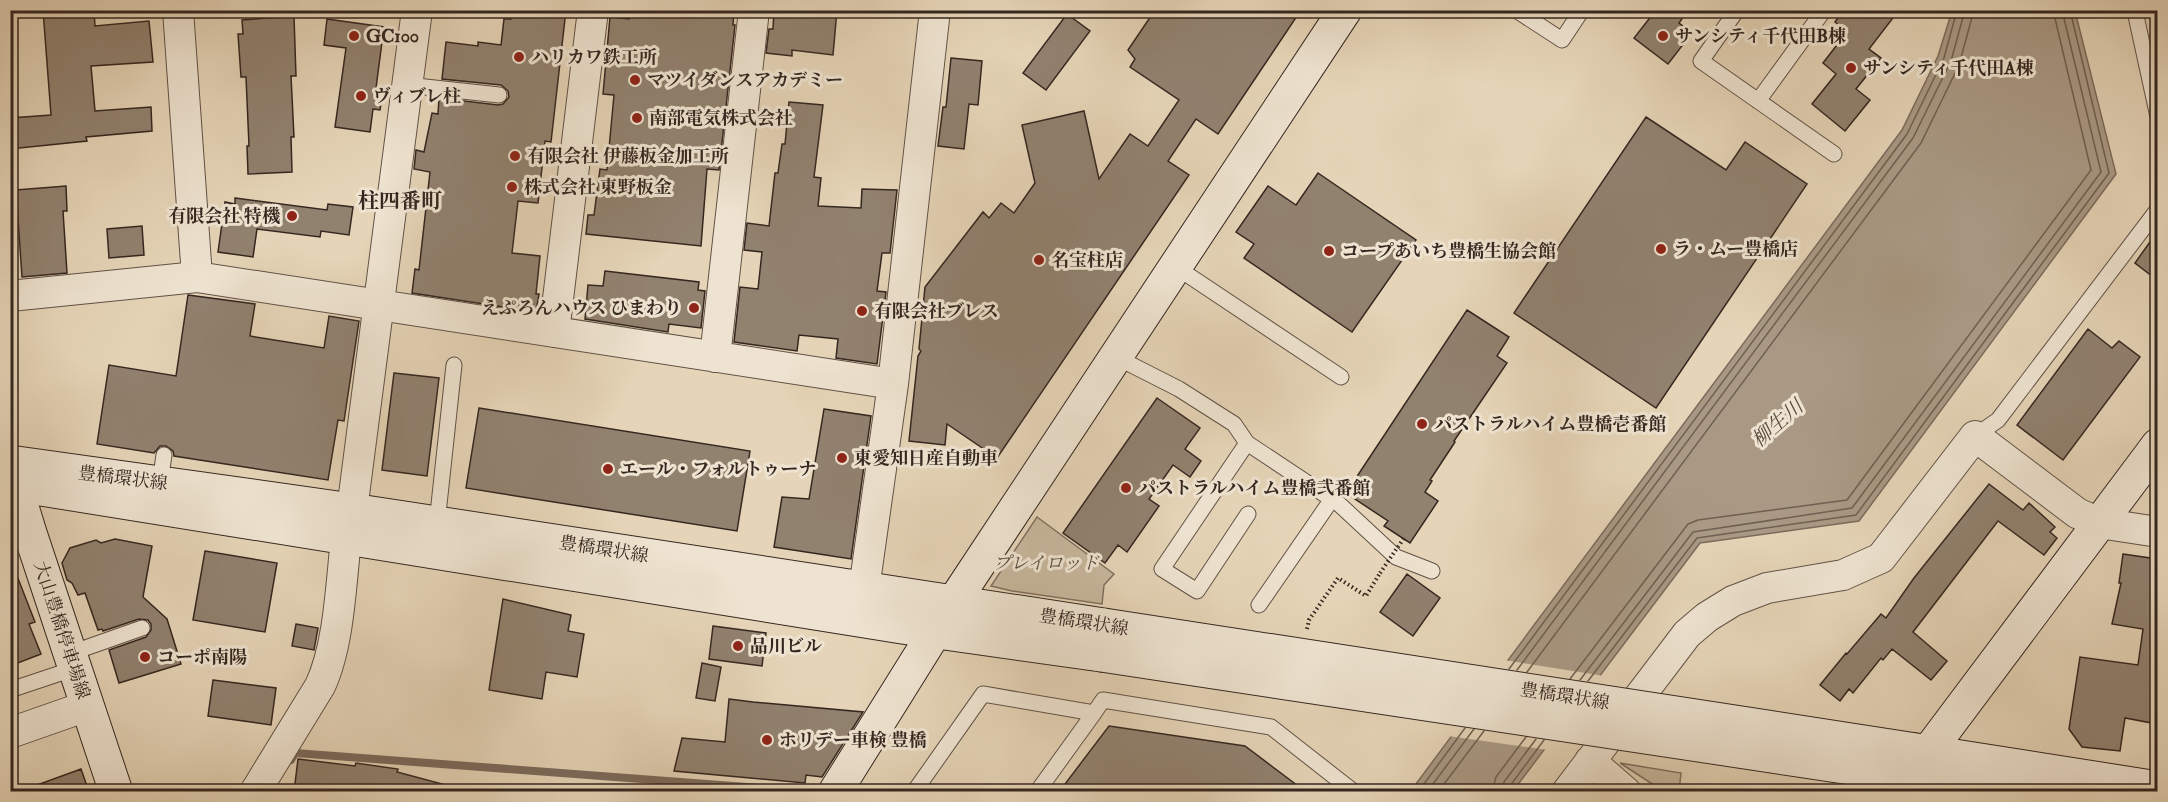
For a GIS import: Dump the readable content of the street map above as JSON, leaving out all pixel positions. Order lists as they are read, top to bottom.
{
  "streets": {
    "main road": ["豊橋環状線", "大山豊橋停車場線"]
  },
  "crossings": [
    ["豊橋環状線", "大山豊橋停車場線"]
  ],
  "districts": ["柱四番町"],
  "water": ["柳生川"],
  "parks": ["プレイロッド"],
  "places": [
    "GC100",
    "サンシティ千代田B棟",
    "ハリカワ鉄工所",
    "サンシティ千代田A棟",
    "マツイダンスアカデミー",
    "ヴィブレ柱",
    "南部電気株式会社",
    "有限会社 伊藤板金加工所",
    "株式会社 東野板金",
    "有限会社 特機",
    "ラ・ムー豊橋店",
    "コープあいち豊橋生協会館",
    "名宝柱店",
    "えぷろんハウス ひまわり",
    "有限会社ブレス",
    "パストラルハイム豊橋壱番館",
    "東愛知日産自動車",
    "エール・フォルトゥーナ",
    "パストラルハイム豊橋弐番館",
    "品川ビル",
    "コーポ南陽",
    "ホリデー車検 豊橋"
  ]
}
